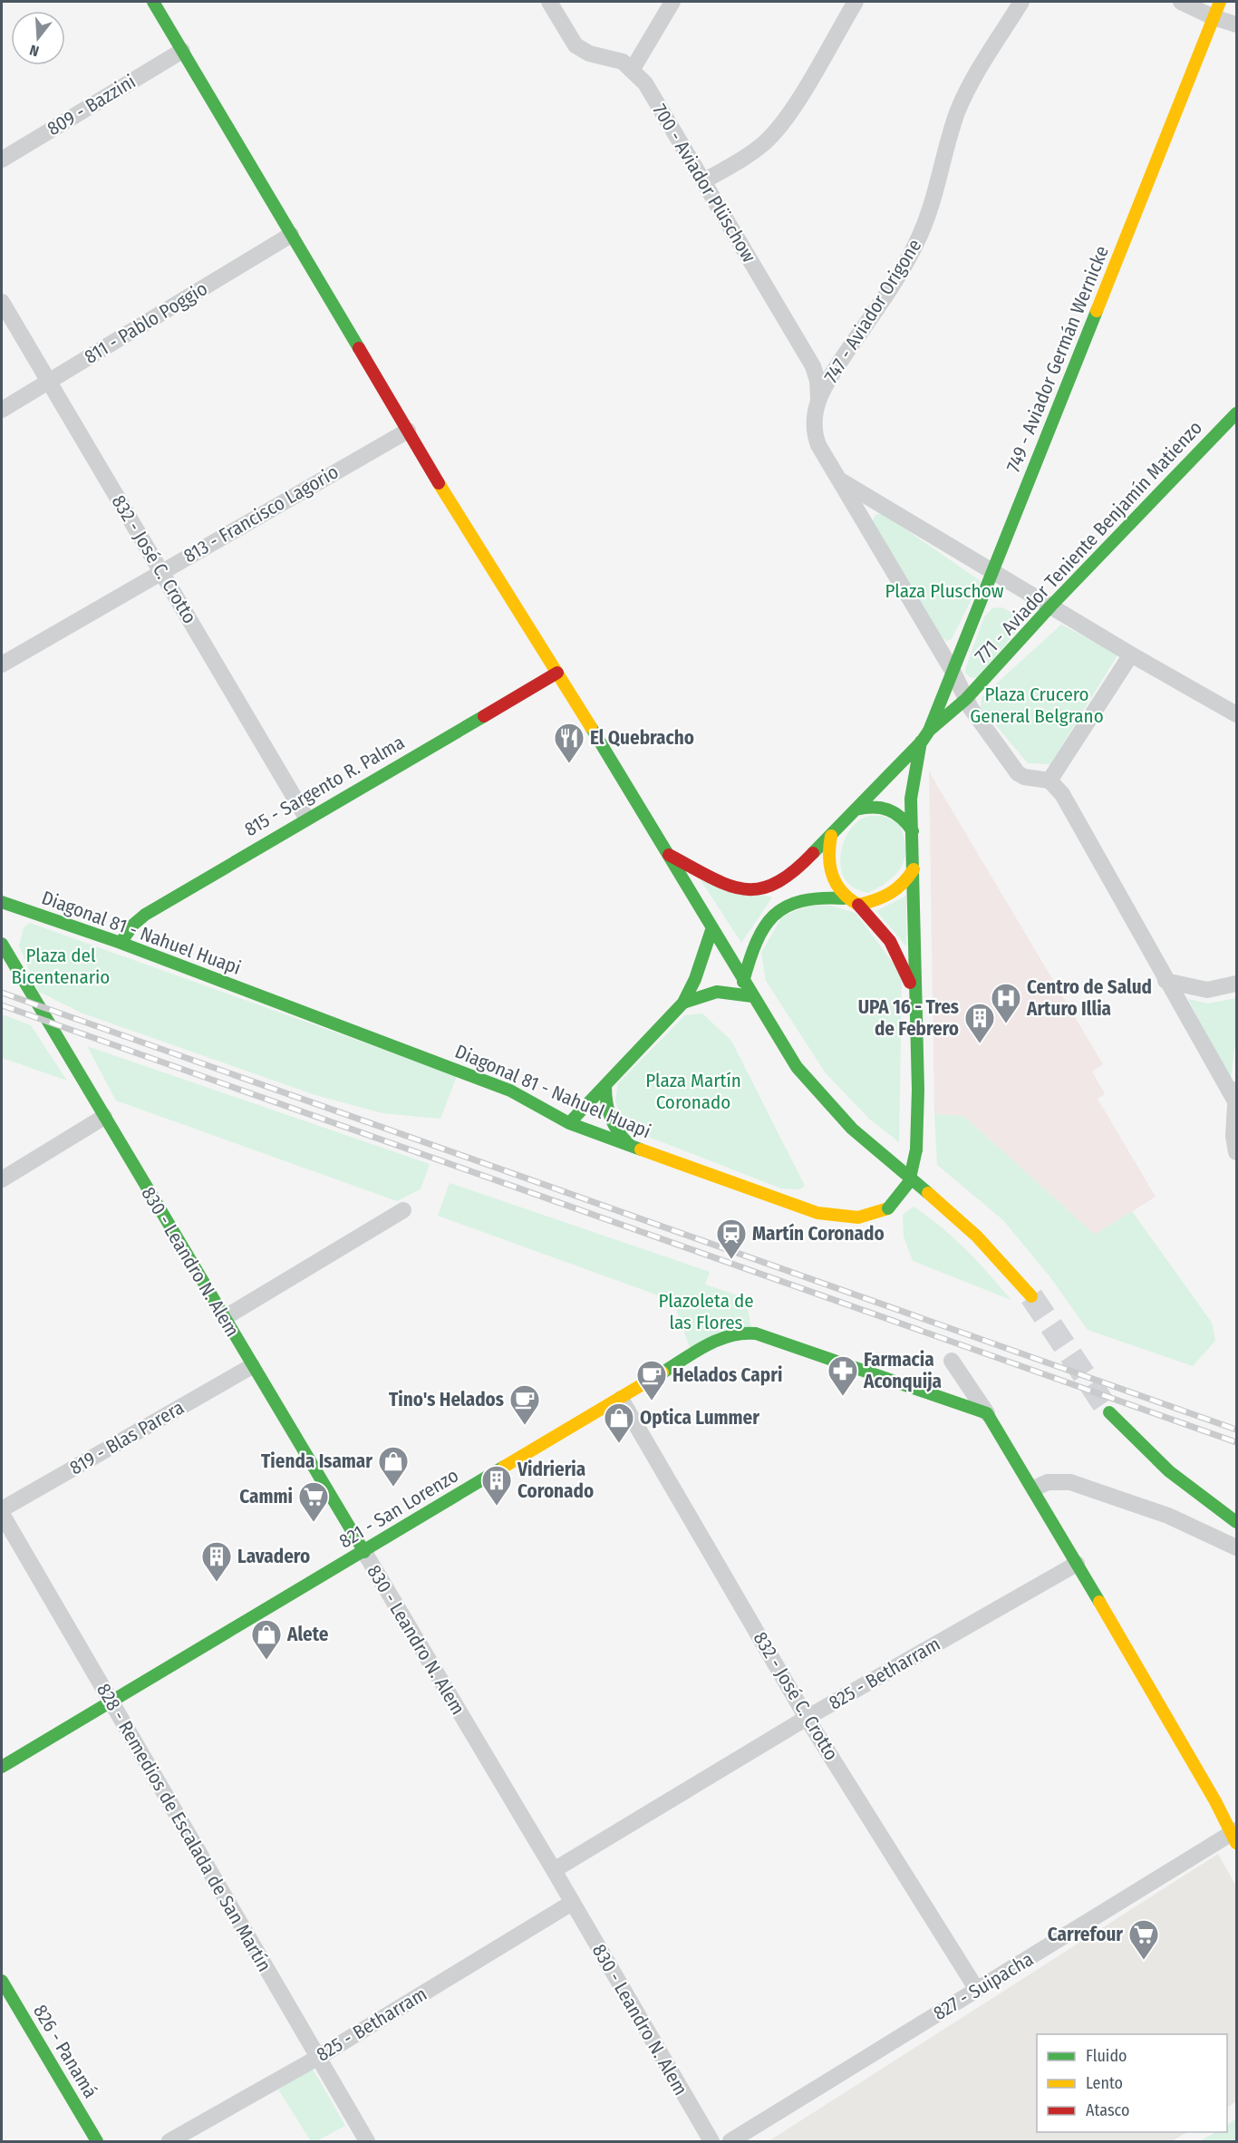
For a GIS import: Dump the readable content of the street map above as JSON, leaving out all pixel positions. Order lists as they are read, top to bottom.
{
  "streets": {
    "street": [
      "809 - Bazzini",
      "700 - Aviador Plüschow",
      "747 - Aviador Origone",
      "811 - Pablo Poggio",
      "749 - Aviador Germán Wernicke",
      "813 - Francisco Lagorio",
      "771 - Aviador Teniente Benjamín Matienzo",
      "832 - José C. Crotto",
      "815 - Sargento R. Palma",
      "Diagonal 81 - Nahuel Huapi",
      "830 - Leandro N. Alem",
      "819 - Blas Parera",
      "821 - San Lorenzo",
      "825 - Betharram",
      "828 - Remedios de Escalada de San Martín",
      "827 - Suipacha",
      "826 - Panamá"
    ]
  },
  "crossings": [
    ["700 - Aviador Plüschow", "747 - Aviador Origone"],
    ["811 - Pablo Poggio", "832 - José C. Crotto"],
    ["749 - Aviador Germán Wernicke", "771 - Aviador Teniente Benjamín Matienzo"],
    ["813 - Francisco Lagorio", "832 - José C. Crotto"],
    ["771 - Aviador Teniente Benjamín Matienzo", "Diagonal 81 - Nahuel Huapi"],
    ["832 - José C. Crotto", "815 - Sargento R. Palma"],
    ["832 - José C. Crotto", "821 - San Lorenzo"],
    ["832 - José C. Crotto", "825 - Betharram"],
    ["832 - José C. Crotto", "827 - Suipacha"],
    ["815 - Sargento R. Palma", "Diagonal 81 - Nahuel Huapi"],
    ["830 - Leandro N. Alem", "819 - Blas Parera"],
    ["830 - Leandro N. Alem", "821 - San Lorenzo"],
    ["830 - Leandro N. Alem", "825 - Betharram"],
    ["819 - Blas Parera", "828 - Remedios de Escalada de San Martín"],
    ["821 - San Lorenzo", "828 - Remedios de Escalada de San Martín"],
    ["825 - Betharram", "828 - Remedios de Escalada de San Martín"]
  ],
  "parks": [
    "Plaza Pluschow",
    "Plaza Crucero General Belgrano",
    "Plaza del Bicentenario",
    "Plaza Martín Coronado",
    "Plazoleta de las Flores"
  ],
  "places": {
    "restaurant": ["El Quebracho"],
    "hospital": ["Centro de Salud Arturo Illia"],
    "building": ["UPA 16 - Tres de Febrero", "Vidrieria Coronado", "Lavadero"],
    "station": ["Martín Coronado"],
    "pharmacy": ["Farmacia Aconquija"],
    "cafe": ["Helados Capri", "Tino's Helados"],
    "shop": ["Optica Lummer", "Tienda Isamar", "Alete"],
    "supermarket": ["Cammi", "Carrefour"]
  },
  "legend": ["Fluido", "Lento", "Atasco"],
  "north": "bottom"
}
